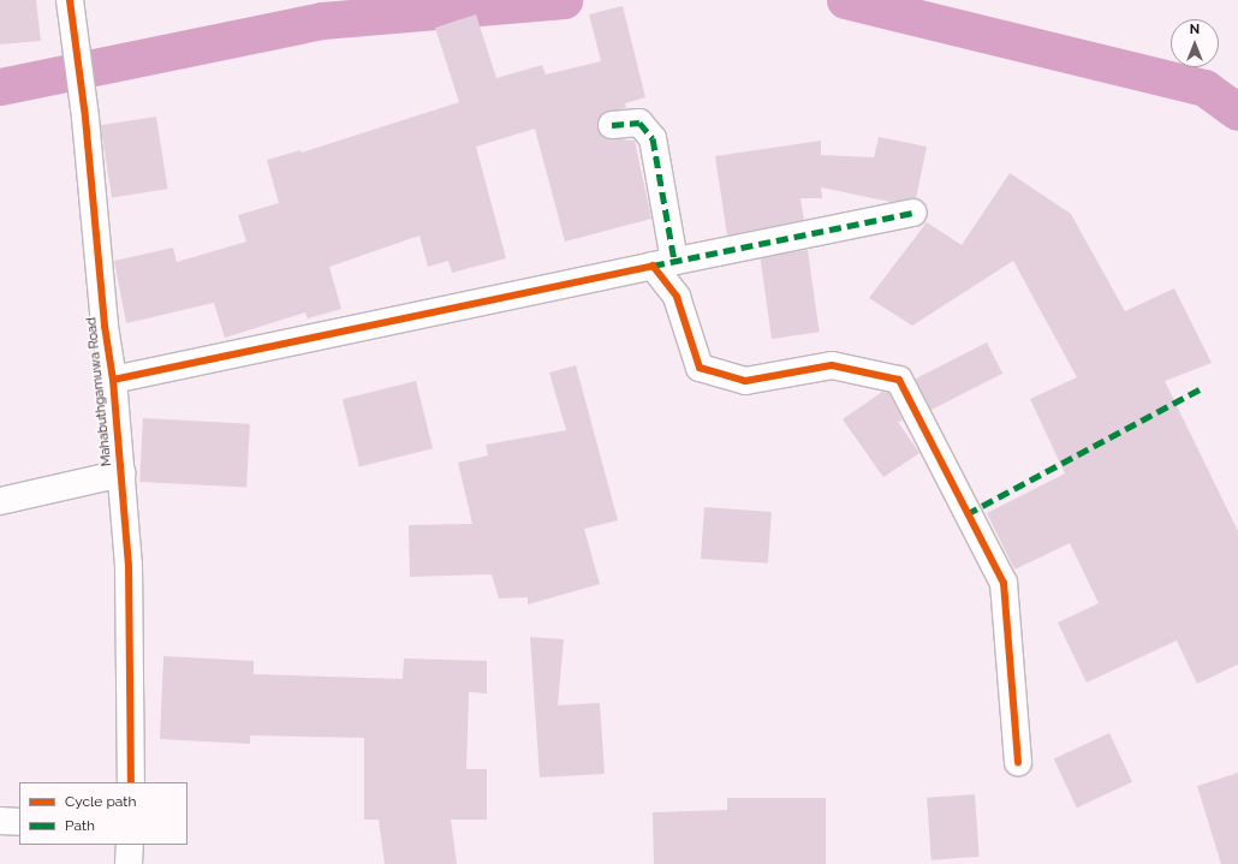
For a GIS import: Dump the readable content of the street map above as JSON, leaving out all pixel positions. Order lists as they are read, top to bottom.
{
  "streets": {
    "street": ["Mahabuthgamuwa Road"]
  },
  "legend": ["Cycle path", "Path"],
  "north": "top"
}
